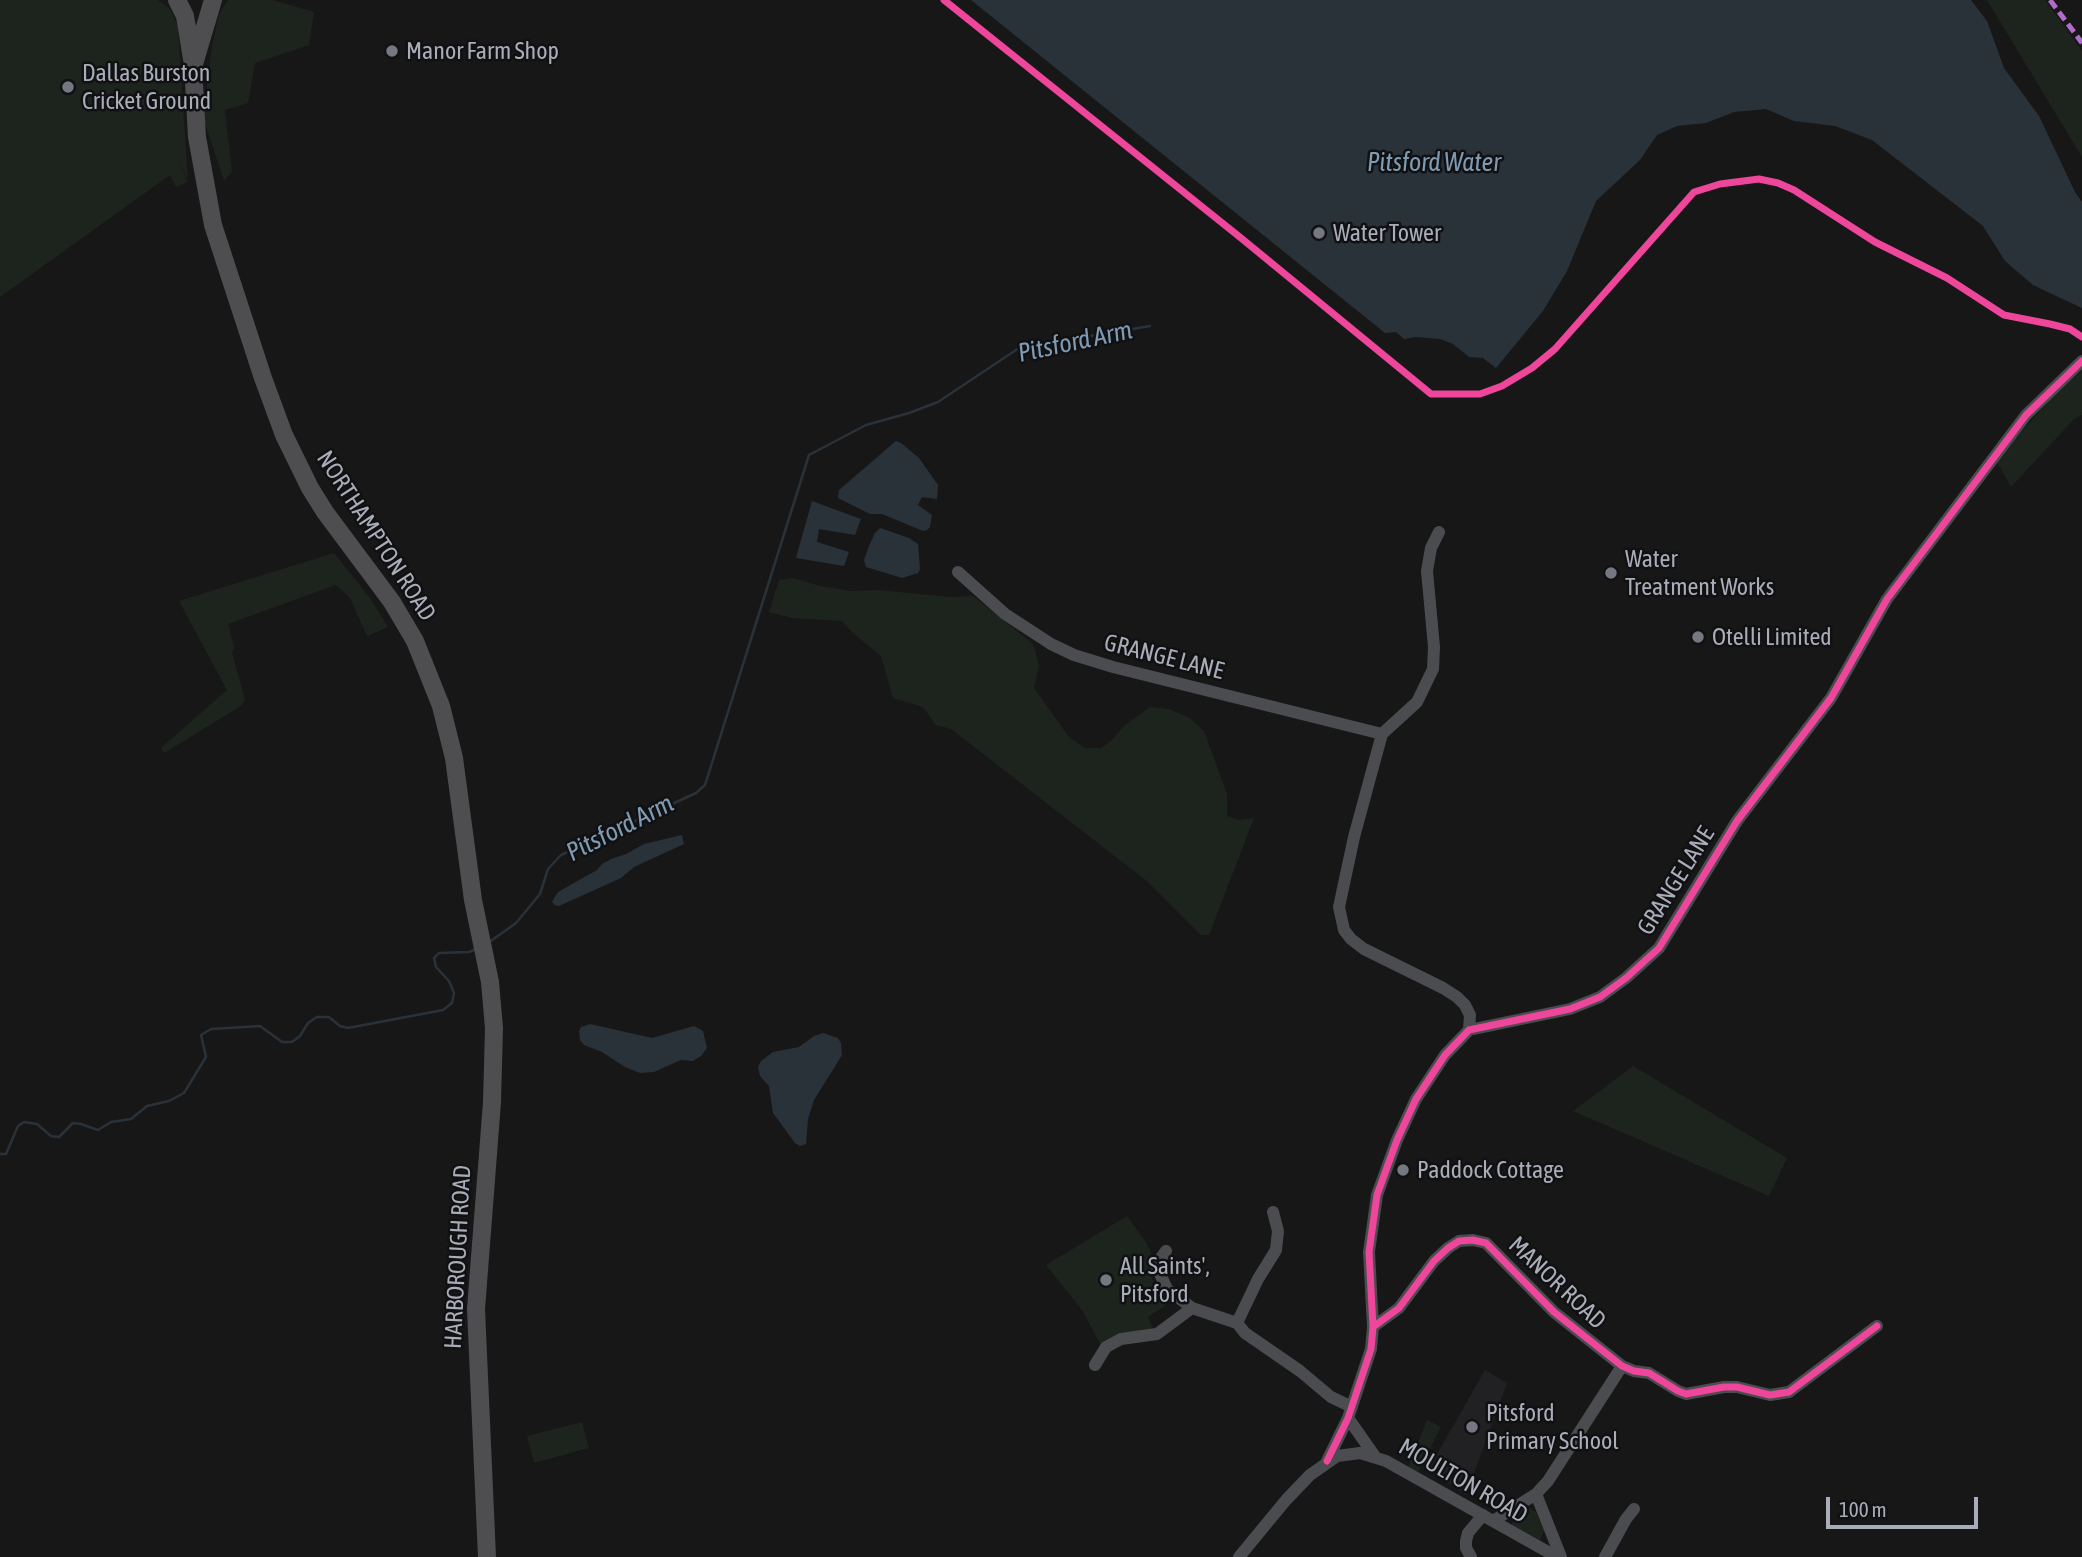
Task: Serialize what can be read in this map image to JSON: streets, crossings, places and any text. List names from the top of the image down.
{
  "streets": {
    "highway": ["NORTHAMPTON ROAD", "HARBOROUGH ROAD"],
    "street": ["GRANGE LANE", "MANOR ROAD", "MOULTON ROAD"]
  },
  "crossings": [
    ["NORTHAMPTON ROAD", "HARBOROUGH ROAD"]
  ],
  "water": ["Pitsford Water", "Pitsford Arm"],
  "places": [
    "Manor Farm Shop",
    "Dallas Burston Cricket Ground",
    "Water Tower",
    "Water Treatment Works",
    "Otelli Limited",
    "Paddock Cottage",
    "All Saints', Pitsford",
    "Pitsford Primary School"
  ],
  "scale_bar": "100 m"
}
